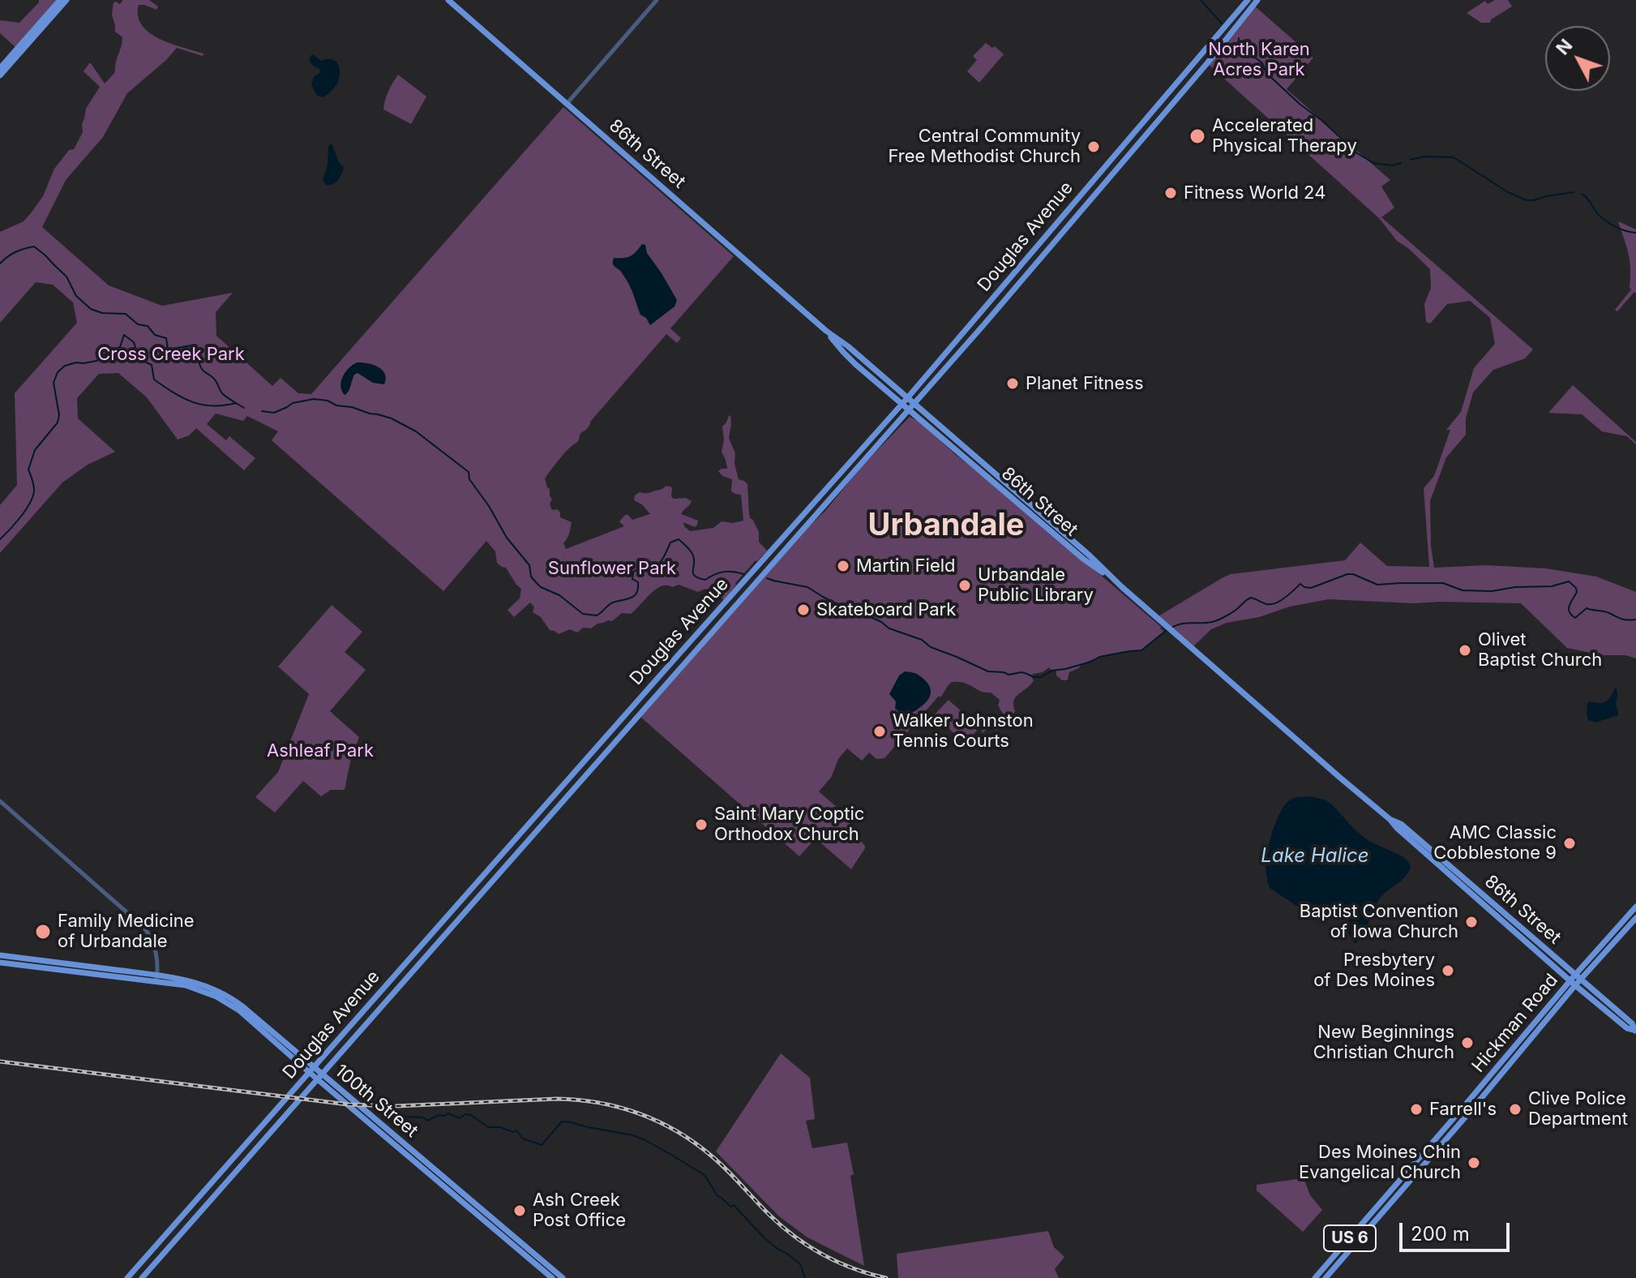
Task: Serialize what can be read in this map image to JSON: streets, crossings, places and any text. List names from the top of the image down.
{
  "streets": {
    "main road": [
      "86th Street",
      "Douglas Avenue",
      "Hickman Road",
      "100th Street",
      "US 6"
    ]
  },
  "crossings": [
    ["86th Street", "Douglas Avenue"],
    ["86th Street", "Hickman Road"],
    ["Douglas Avenue", "100th Street"]
  ],
  "districts": ["Urbandale"],
  "water": ["Lake Halice"],
  "parks": [
    "North Karen Acres Park",
    "Cross Creek Park",
    "Sunflower Park",
    "Ashleaf Park"
  ],
  "places": [
    "Accelerated Physical Therapy",
    "Central Community Free Methodist Church",
    "Fitness World 24",
    "Planet Fitness",
    "Martin Field",
    "Urbandale Public Library",
    "Skateboard Park",
    "Olivet Baptist Church",
    "Walker Johnston Tennis Courts",
    "Saint Mary Coptic Orthodox Church",
    "AMC Classic Cobblestone 9",
    "Baptist Convention of Iowa Church",
    "Family Medicine of Urbandale",
    "Presbytery of Des Moines",
    "New Beginnings Christian Church",
    "Farrell's",
    "Clive Police Department",
    "Des Moines Chin Evangelical Church",
    "Ash Creek Post Office"
  ],
  "scale_bar": "200 m",
  "north": "top left"
}
